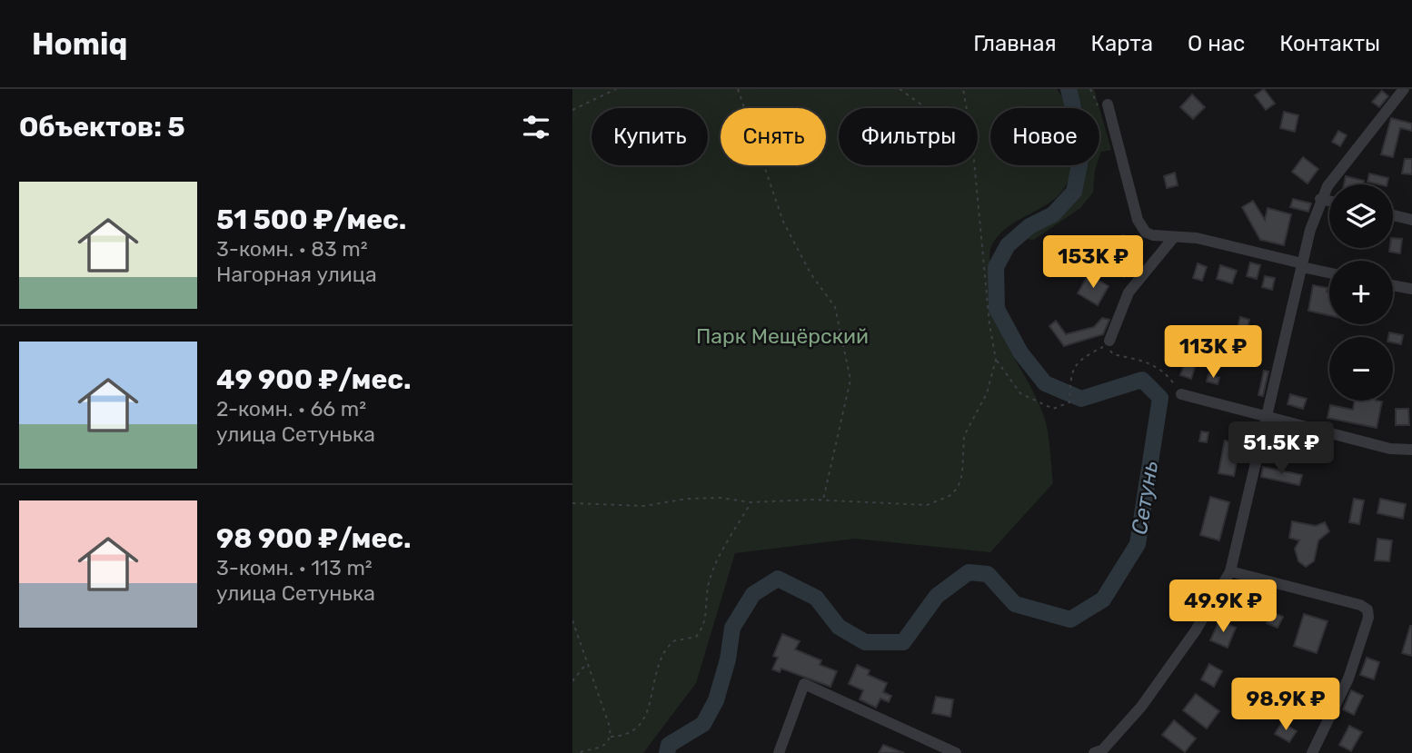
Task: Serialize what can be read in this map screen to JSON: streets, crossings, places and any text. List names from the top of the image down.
{
  "water": ["Сетунь"],
  "parks": ["Парк Мещёрский"],
  "page": {
    "header": "Homiq",
    "nav": [
      "Главная",
      "Карта",
      "О нас",
      "Контакты"
    ],
    "heading": "Объектов: 5",
    "chip": [
      "Купить",
      "Снять",
      "Фильтры",
      "Новое"
    ],
    "list": [
      {
        "name": "51 500 ₽/мес.",
        "note": "3-комн. · 83 m² · Нагорная улица"
      },
      {
        "name": "49 900 ₽/мес.",
        "note": "2-комн. · 66 m² · улица Сетунька"
      },
      {
        "name": "98 900 ₽/мес.",
        "note": "3-комн. · 113 m² · улица Сетунька"
      }
    ],
    "map_buttons": ["+", "−"],
    "price": [
      "153K ₽",
      "113K ₽",
      "51.5K ₽",
      "49.9K ₽",
      "98.9K ₽"
    ]
  }
}
